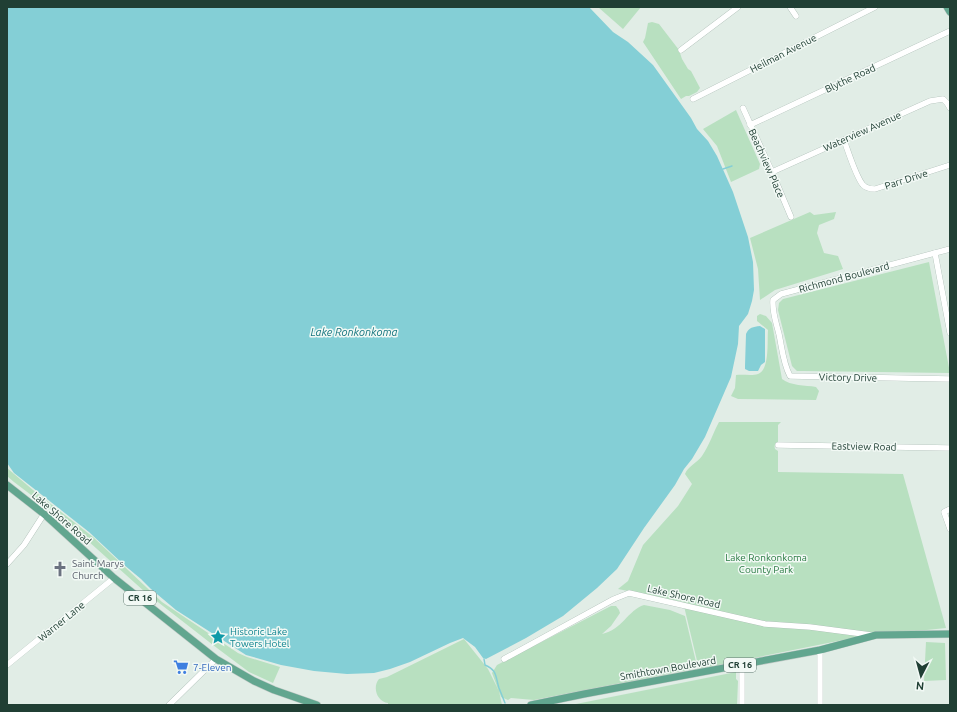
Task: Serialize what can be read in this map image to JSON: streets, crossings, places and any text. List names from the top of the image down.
{
  "streets": {
    "main road": ["Lake Shore Road", "CR 16", "Smithtown Boulevard"],
    "street": [
      "Heilman Avenue",
      "Blythe Road",
      "Waterview Avenue",
      "Beachview Place",
      "Parr Drive",
      "Richmond Boulevard",
      "Victory Drive",
      "Eastview Road",
      "Warner Lane"
    ]
  },
  "crossings": [
    ["Blythe Road", "Beachview Place"],
    ["Waterview Avenue", "Beachview Place"],
    ["Waterview Avenue", "Parr Drive"],
    ["Richmond Boulevard", "Victory Drive"],
    ["Lake Shore Road", "CR 16"],
    ["Lake Shore Road", "Warner Lane"],
    ["Lake Shore Road", "Smithtown Boulevard"]
  ],
  "water": ["Lake Ronkonkoma"],
  "parks": ["Lake Ronkonkoma County Park"],
  "places": {
    "church": ["Saint Marys Church"],
    "place": ["Historic Lake Towers Hotel"],
    "supermarket": ["7-Eleven"]
  },
  "north": "bottom"
}
